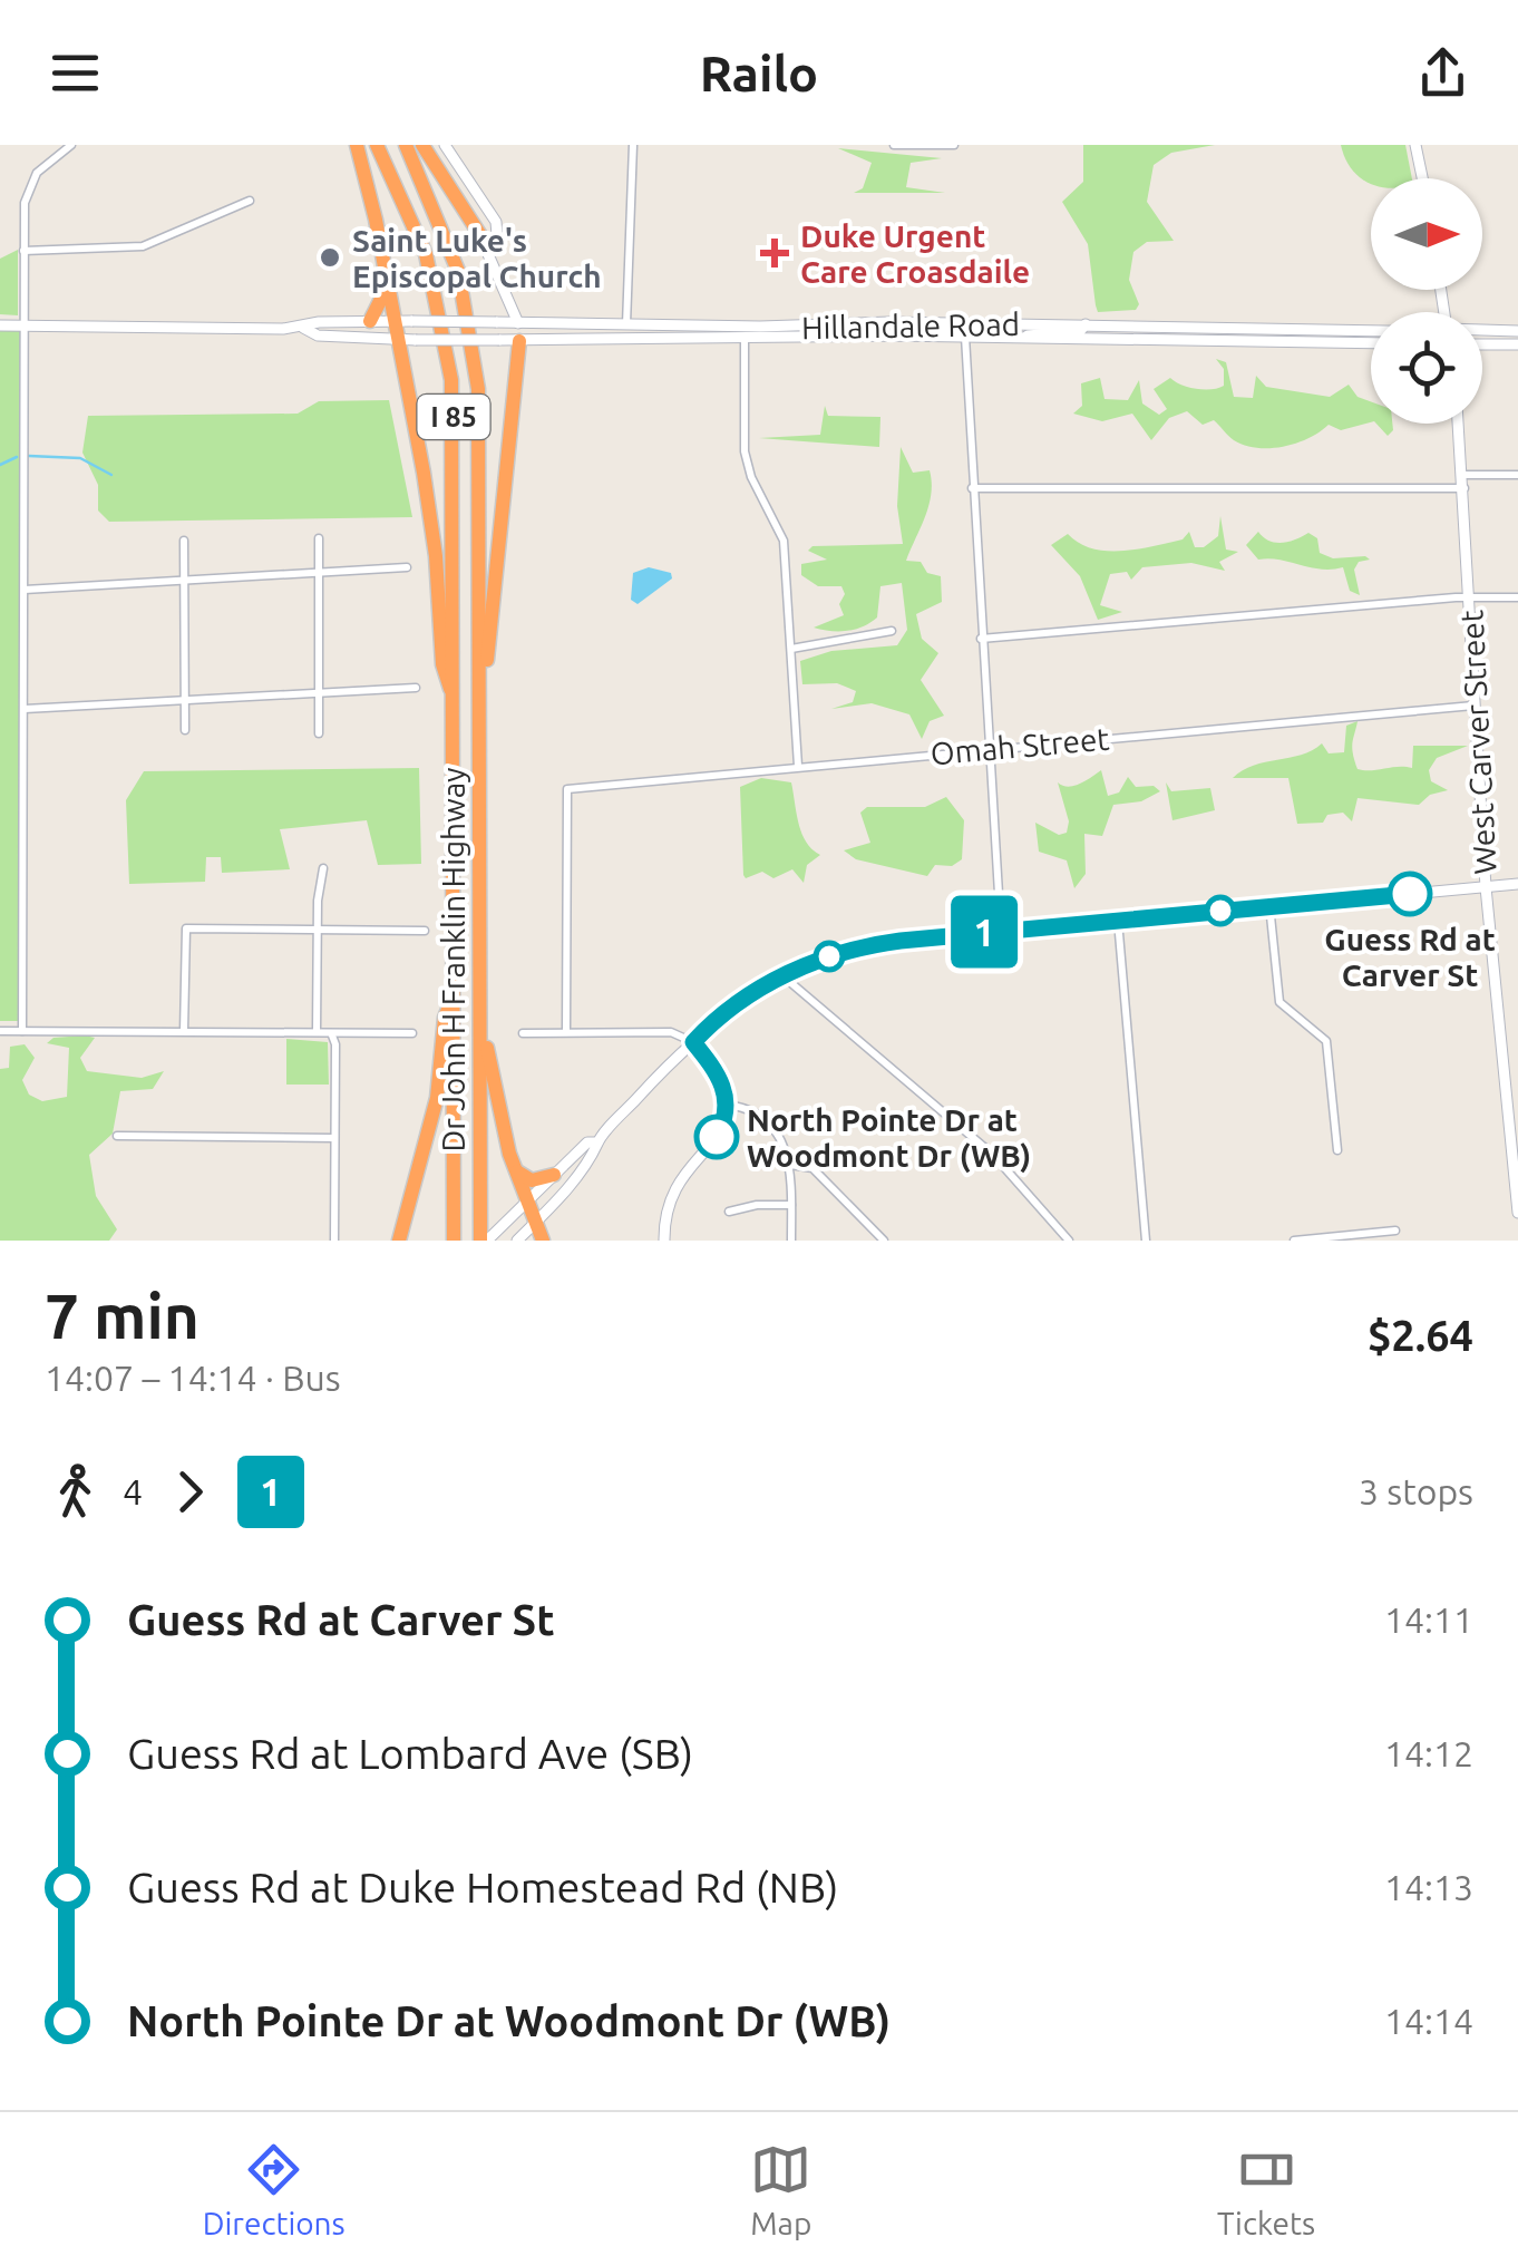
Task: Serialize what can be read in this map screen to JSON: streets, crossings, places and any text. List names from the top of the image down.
{
  "streets": {
    "highway": ["I 85", "Dr John H Franklin Highway"],
    "main road": ["Hillandale Road", "West Carver Street"],
    "street": ["Omah Street"]
  },
  "crossings": [
    ["I 85", "Dr John H Franklin Highway"],
    ["West Carver Street", "Omah Street"]
  ],
  "places": {
    "health": ["Duke Urgent Care Croasdaile"],
    "other": ["Saint Luke's Episcopal Church", "Guess Rd at Carver St", "North Pointe Dr at Woodmont Dr (WB)"]
  },
  "lines": ["bus line 1"],
  "north": "right",
  "page": {
    "header": "Railo",
    "on_map": "1",
    "heading": ["7 min", "14:07 – 14:14 · Bus", "$2.64"],
    "legs": ["4", "1", "3 stops"],
    "list": [
      {
        "name": "Guess Rd at Carver St",
        "value": "14:11"
      },
      {
        "name": "Guess Rd at Lombard Ave (SB)",
        "value": "14:12"
      },
      {
        "name": "Guess Rd at Duke Homestead Rd (NB)",
        "value": "14:13"
      },
      {
        "name": "North Pointe Dr at Woodmont Dr (WB)",
        "value": "14:14"
      }
    ],
    "tabs": ["Directions", "Map", "Tickets"]
  }
}
